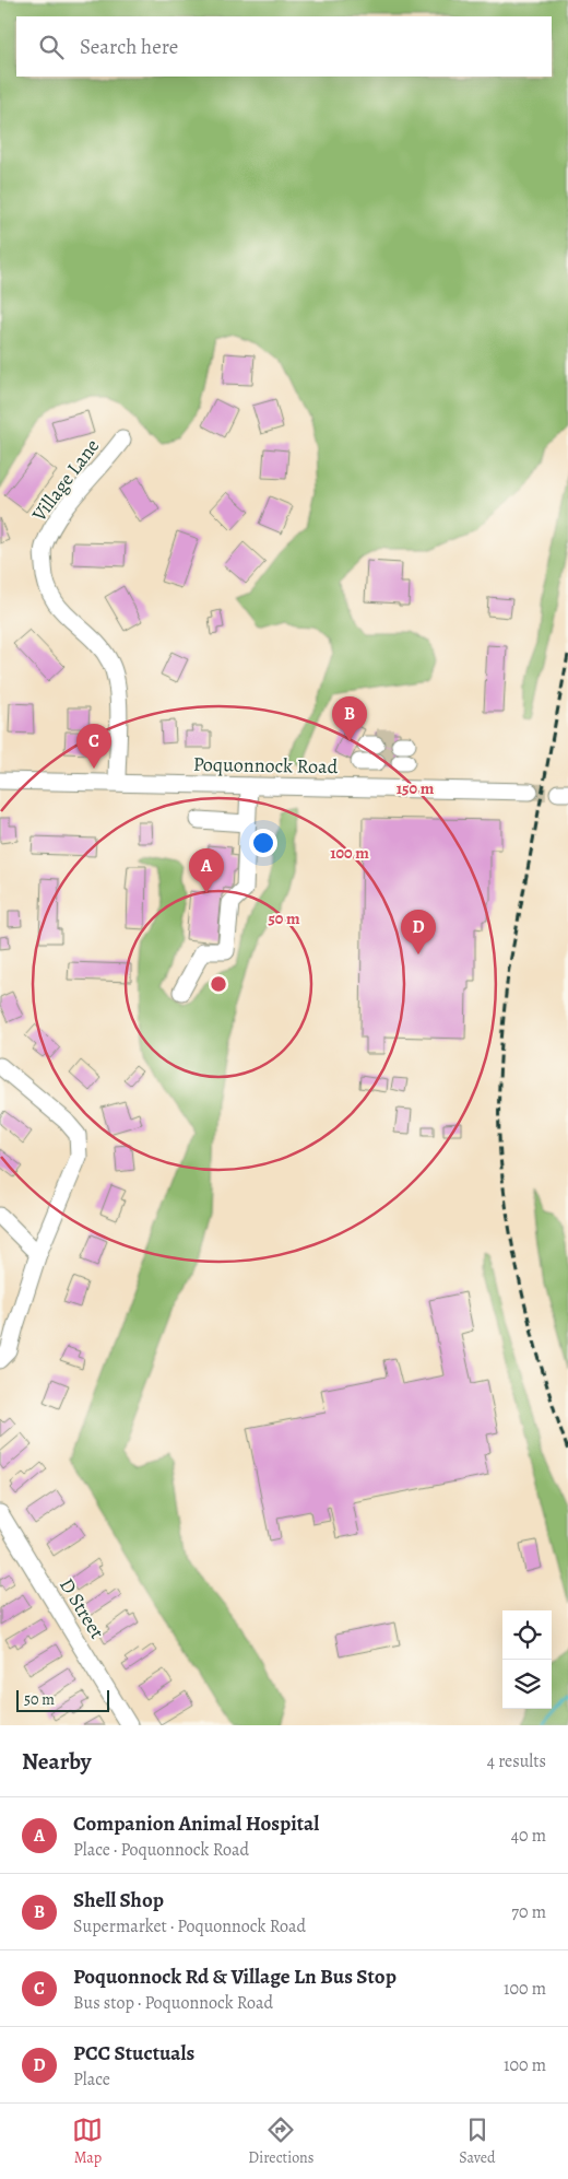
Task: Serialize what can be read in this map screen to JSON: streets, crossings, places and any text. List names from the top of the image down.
{
  "streets": {
    "street": ["Village Lane", "Poquonnock Road", "D Street"]
  },
  "crossings": [
    ["Village Lane", "Poquonnock Road"]
  ],
  "scale_bar": "50 m",
  "page": {
    "search": "Search here",
    "pins": [
      "B",
      "C",
      "A",
      "D"
    ],
    "scale": "50 m",
    "heading": ["Nearby", "4 results"],
    "list": [
      {
        "mark": "A",
        "name": "Companion Animal Hospital",
        "note": "Place · Poquonnock Road",
        "value": "40 m"
      },
      {
        "mark": "B",
        "name": "Shell Shop",
        "note": "Supermarket · Poquonnock Road",
        "value": "70 m"
      },
      {
        "mark": "C",
        "name": "Poquonnock Rd & Village Ln Bus Stop",
        "note": "Bus stop · Poquonnock Road",
        "value": "100 m"
      },
      {
        "mark": "D",
        "name": "PCC Stuctuals",
        "note": "Place",
        "value": "100 m"
      }
    ],
    "nav": ["Map", "Directions", "Saved"]
  },
  "rings": ["150 m", "100 m", "50 m"]
}
